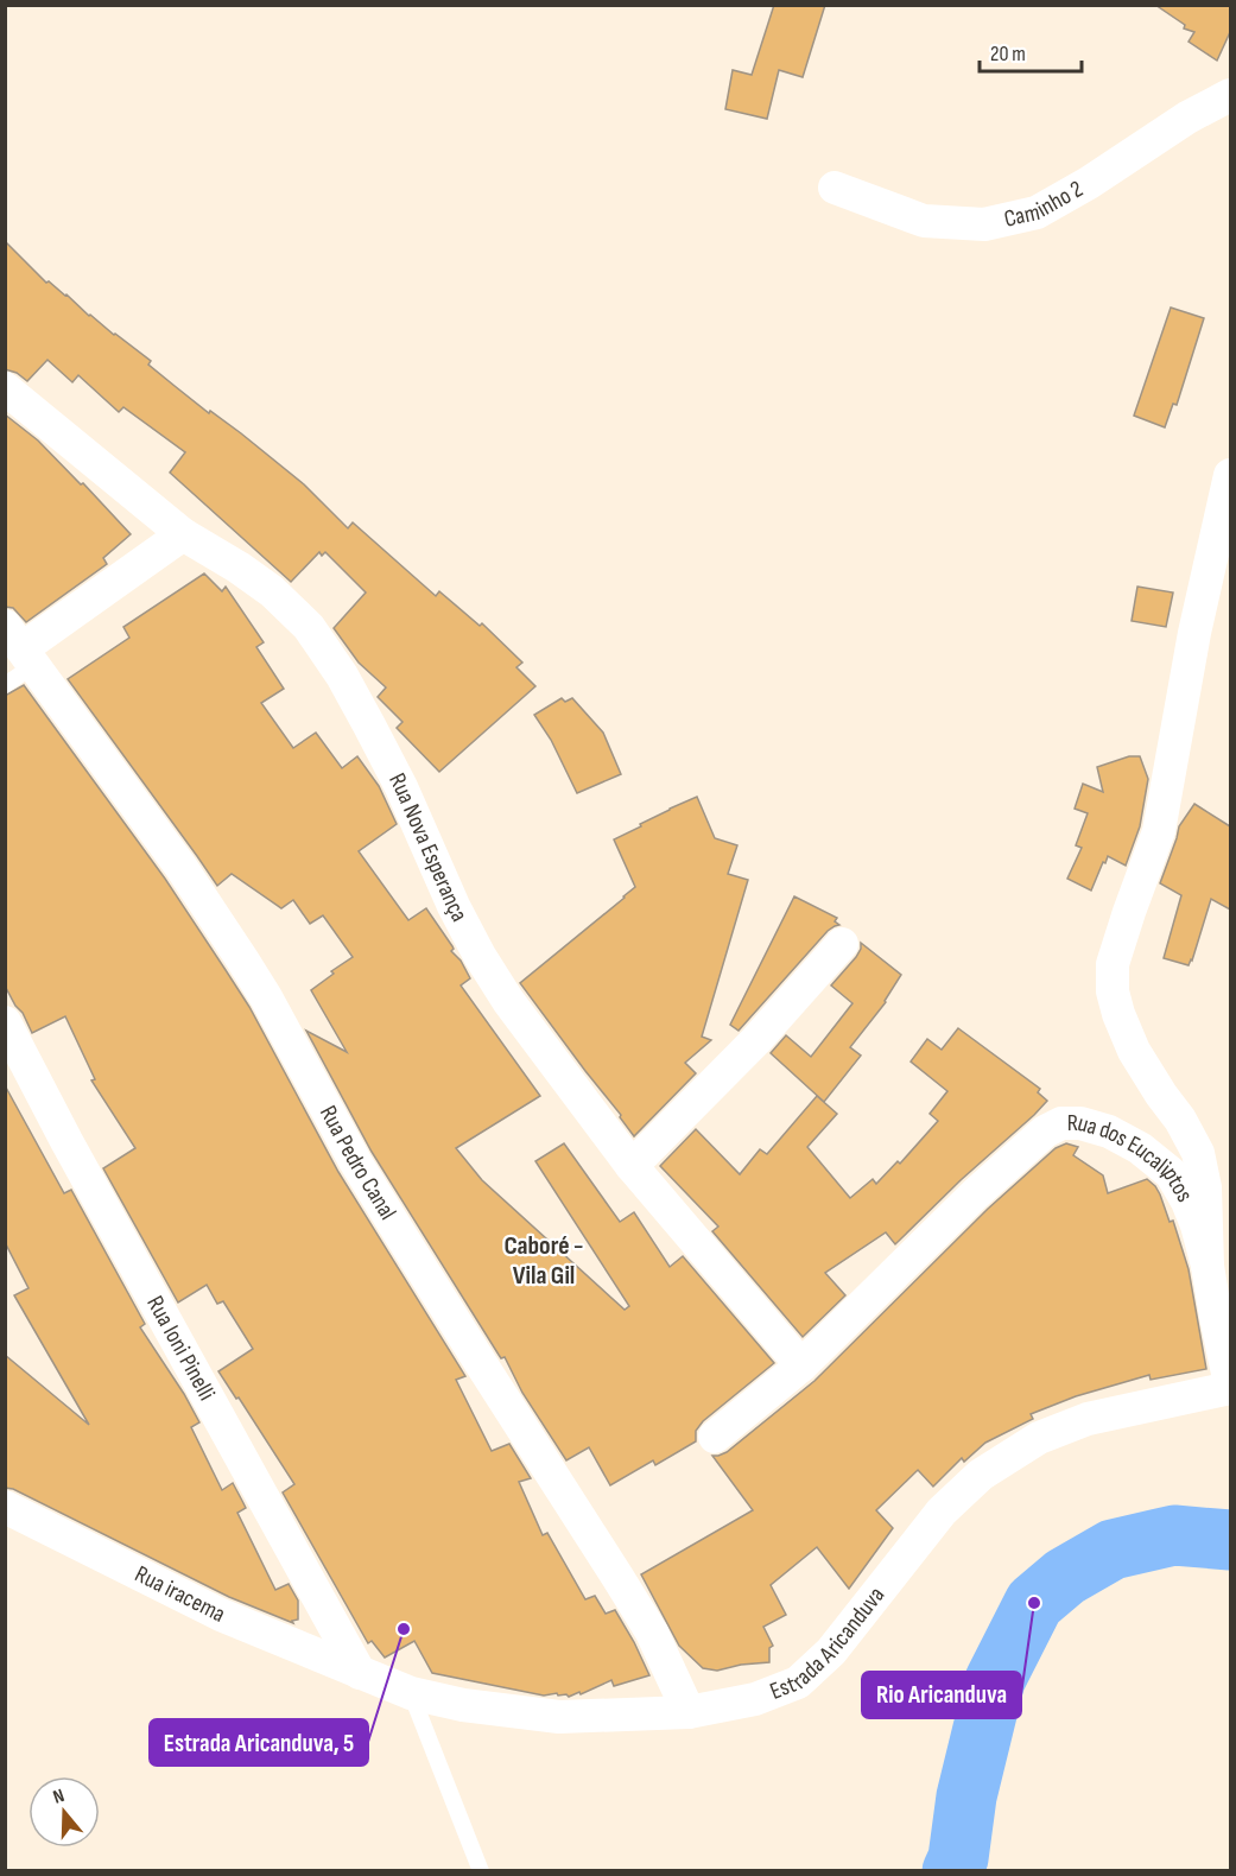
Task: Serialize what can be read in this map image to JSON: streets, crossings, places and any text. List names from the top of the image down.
{
  "streets": {
    "street": [
      "Caminho 2",
      "Rua Nova Esperança",
      "Rua Pedro Canal",
      "Rua dos Eucaliptos",
      "Rua Ioni Pinelli",
      "Rua iracema",
      "Estrada Aricanduva"
    ]
  },
  "crossings": [
    ["Rua Nova Esperança", "Rua dos Eucaliptos"],
    ["Rua Pedro Canal", "Estrada Aricanduva"],
    ["Rua dos Eucaliptos", "Estrada Aricanduva"],
    ["Rua Ioni Pinelli", "Rua iracema"],
    ["Rua Ioni Pinelli", "Estrada Aricanduva"],
    ["Rua iracema", "Estrada Aricanduva"]
  ],
  "districts": ["Caboré - Vila Gil"],
  "places": ["Rio Aricanduva", "Estrada Aricanduva, 5"],
  "scale_bar": "20 m",
  "north": "top"
}
